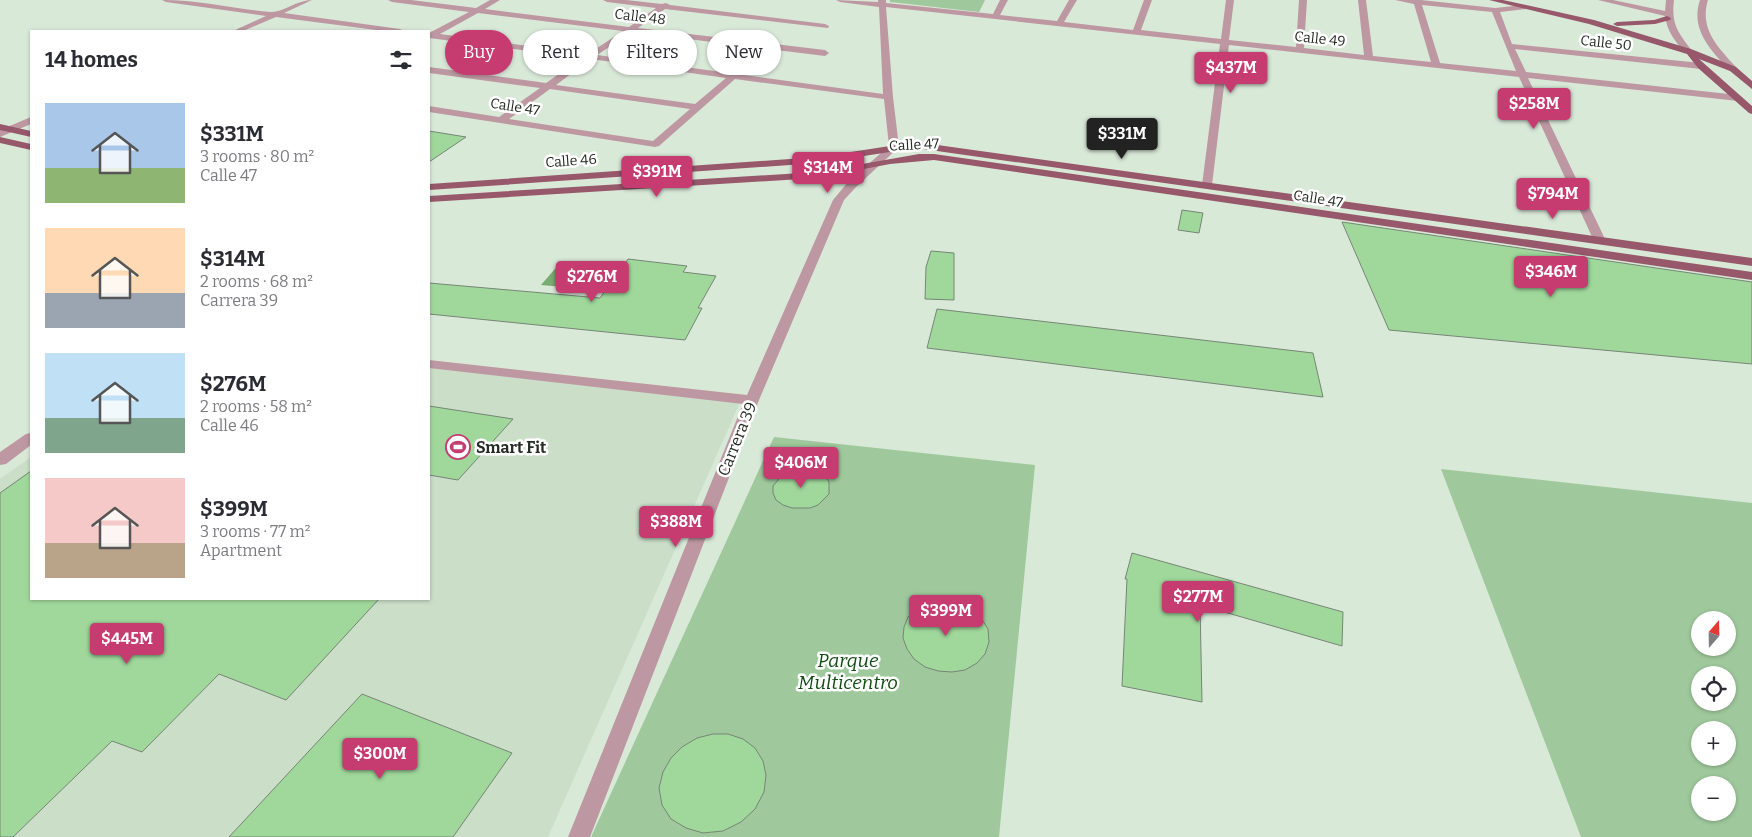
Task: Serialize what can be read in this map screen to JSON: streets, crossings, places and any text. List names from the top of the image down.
{
  "streets": {
    "main road": ["Calle 47", "Calle 46"],
    "street": [
      "Calle 48",
      "Calle 49",
      "Calle 50",
      "Carrera 39"
    ]
  },
  "crossings": [
    ["Calle 47", "Calle 46"],
    ["Calle 47", "Carrera 39"],
    ["Calle 46", "Carrera 39"]
  ],
  "parks": ["Parque Multicentro"],
  "places": {
    "sports": ["Smart Fit"]
  },
  "north": "top",
  "page": {
    "chip": [
      "Buy",
      "Rent",
      "Filters",
      "New"
    ],
    "heading": "14 homes",
    "price": [
      "$437M",
      "$258M",
      "$331M",
      "$314M",
      "$391M",
      "$794M",
      "$346M",
      "$276M",
      "$406M",
      "$388M",
      "$277M",
      "$399M",
      "$445M",
      "$300M"
    ],
    "list": [
      {
        "name": "$331M",
        "note": "3 rooms · 80 m² · Calle 47"
      },
      {
        "name": "$314M",
        "note": "2 rooms · 68 m² · Carrera 39"
      },
      {
        "name": "$276M",
        "note": "2 rooms · 58 m² · Calle 46"
      },
      {
        "name": "$399M",
        "note": "3 rooms · 77 m² · Apartment"
      }
    ],
    "map_buttons": ["+", "−"]
  }
}
